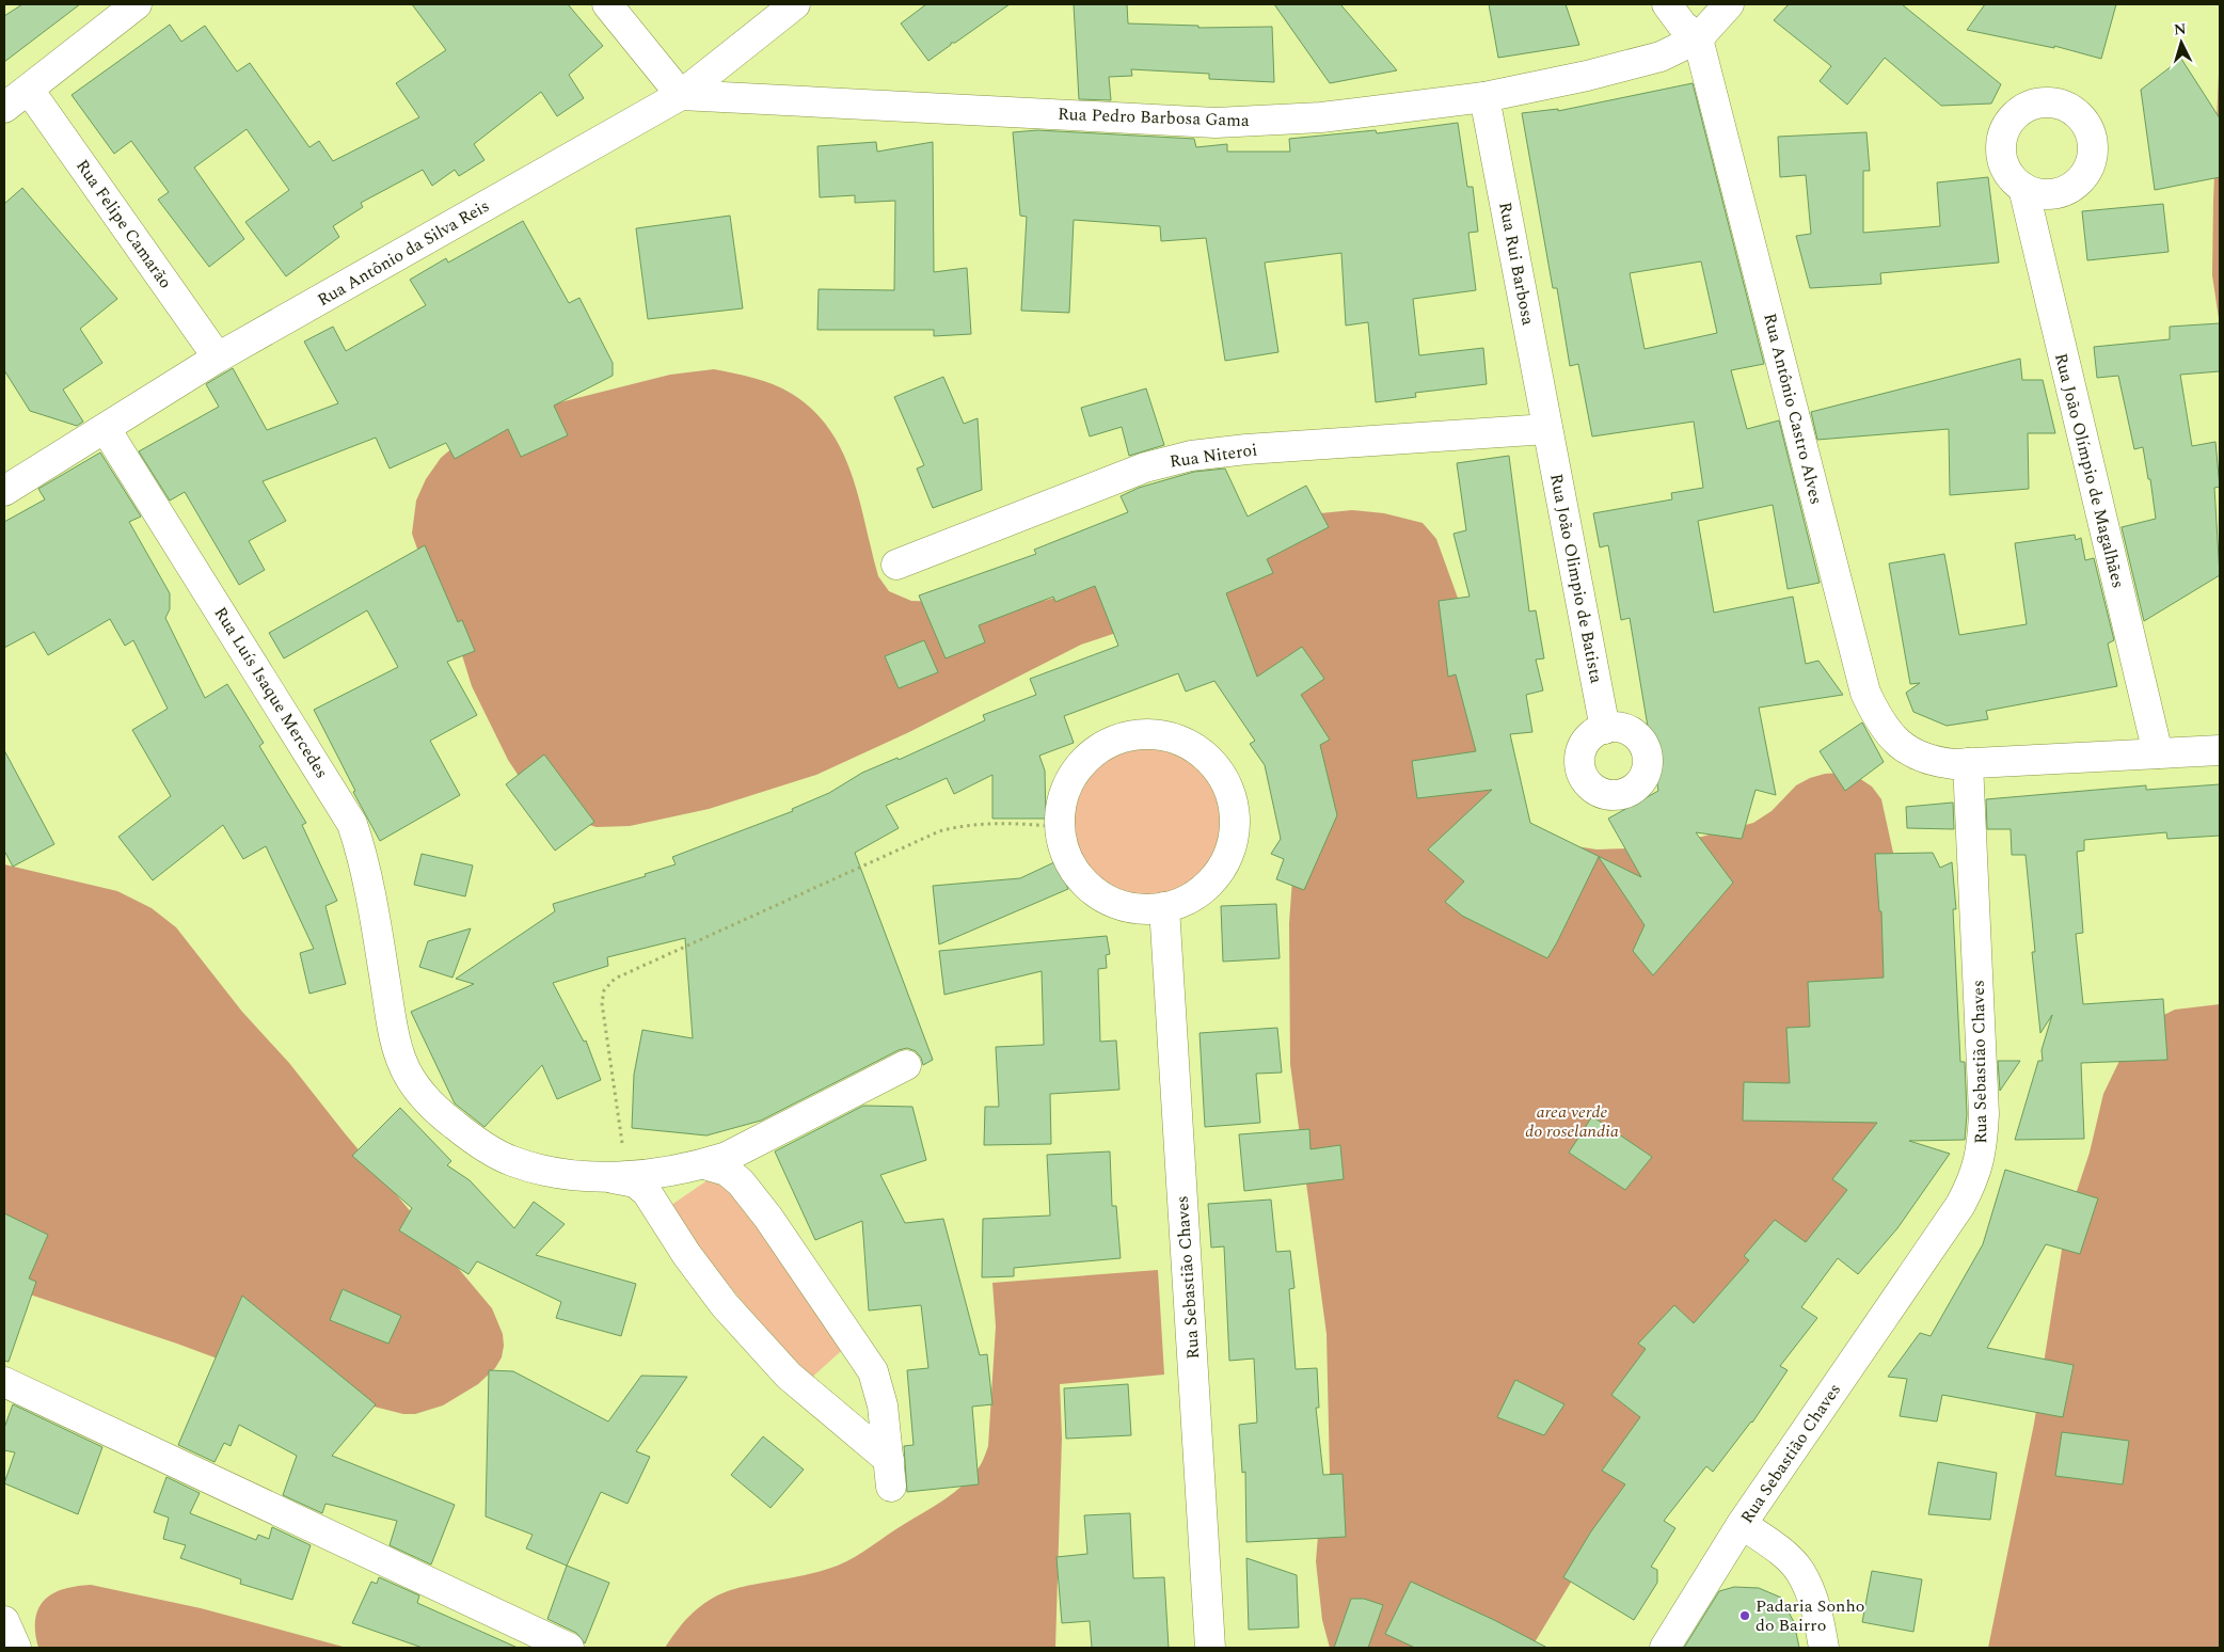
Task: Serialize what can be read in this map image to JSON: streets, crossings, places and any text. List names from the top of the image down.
{
  "streets": {
    "street": [
      "Rua Pedro Barbosa Gama",
      "Rua Felipe Camarão",
      "Rua Antônio da Silva Reis",
      "Rua Rui Barbosa",
      "Rua Antônio Castro Alves",
      "Rua Niteroi",
      "Rua João Olímpio de Magalhães",
      "Rua João Olimpio de Batista",
      "Rua Luís Isaque Mercedes",
      "Rua Sebastião Chaves"
    ]
  },
  "crossings": [
    ["Rua Pedro Barbosa Gama", "Rua Antônio da Silva Reis"],
    ["Rua Pedro Barbosa Gama", "Rua Rui Barbosa"],
    ["Rua Pedro Barbosa Gama", "Rua Antônio Castro Alves"],
    ["Rua Felipe Camarão", "Rua Antônio da Silva Reis"],
    ["Rua Antônio da Silva Reis", "Rua Luís Isaque Mercedes"],
    ["Rua Rui Barbosa", "Rua Niteroi"],
    ["Rua Rui Barbosa", "Rua João Olimpio de Batista"],
    ["Rua Antônio Castro Alves", "Rua Sebastião Chaves"],
    ["Rua Niteroi", "Rua João Olimpio de Batista"]
  ],
  "parks": ["area verde do roselandia"],
  "places": ["Padaria Sonho do Bairro"],
  "north": "top"
}
